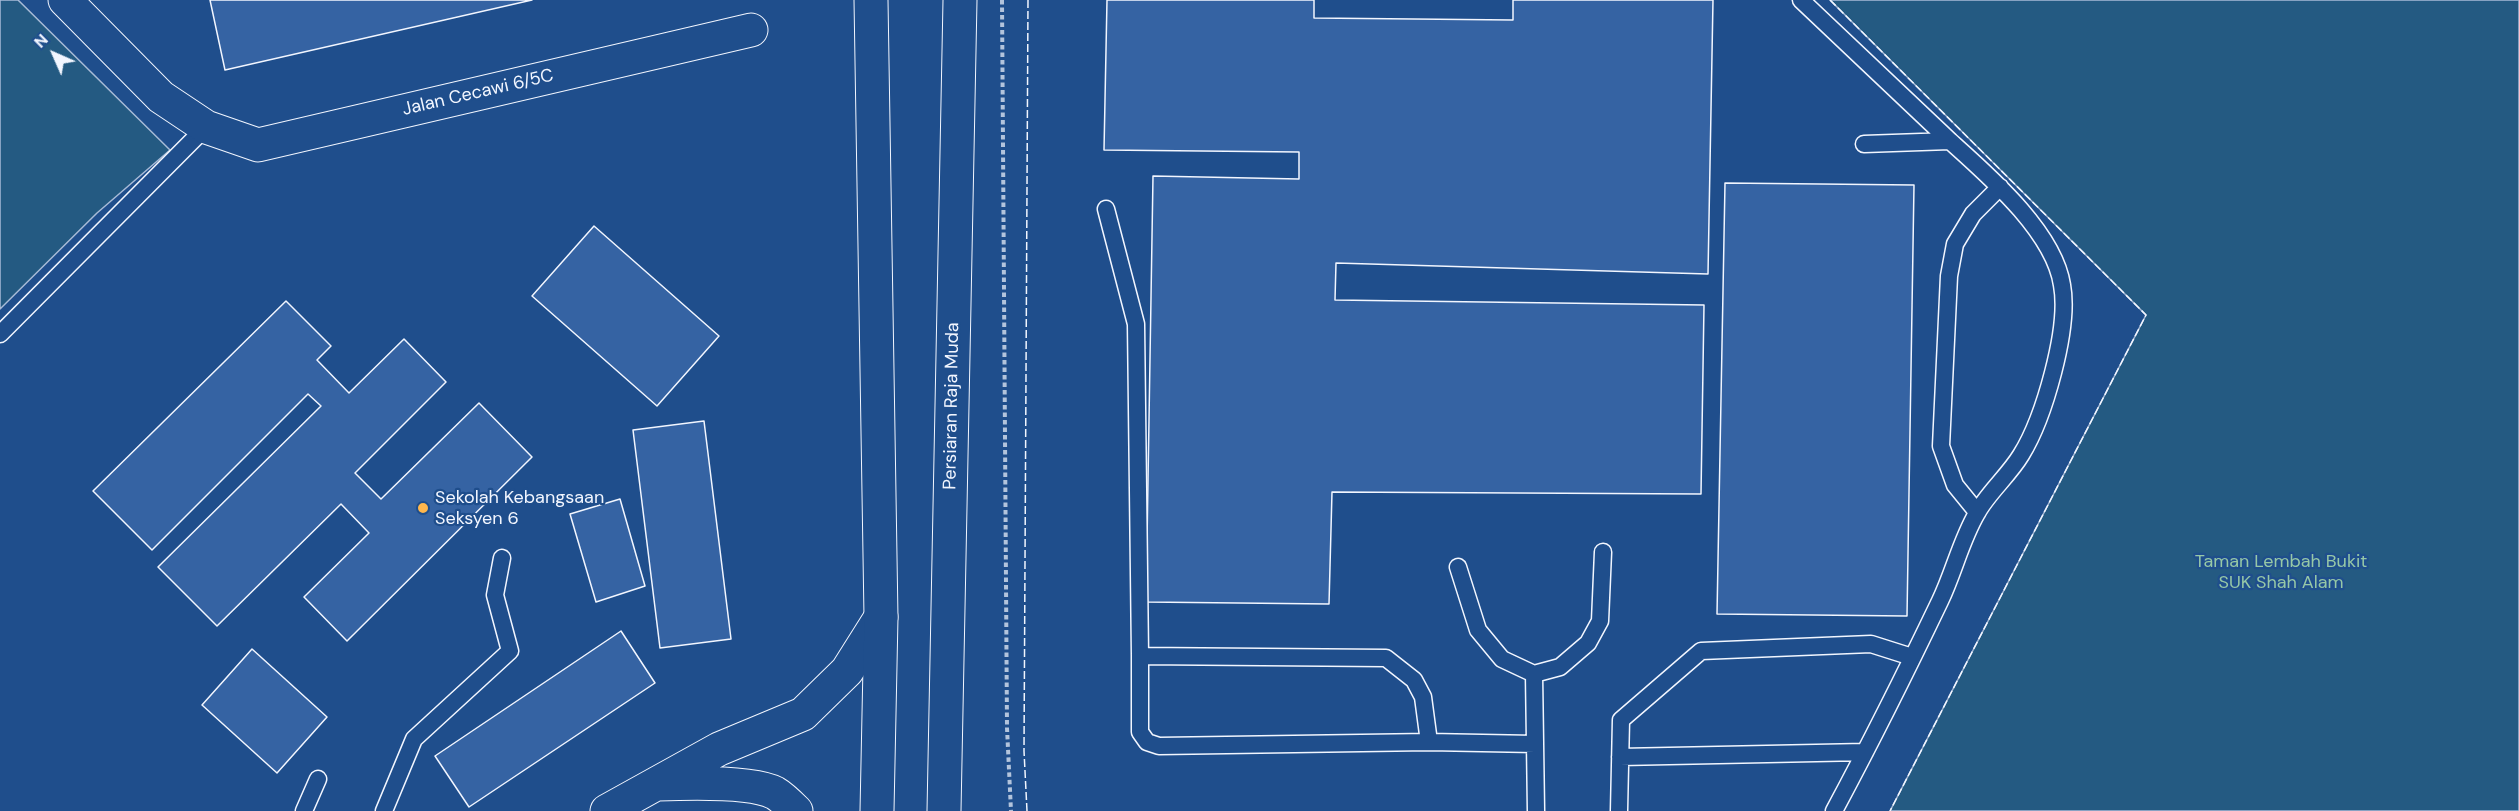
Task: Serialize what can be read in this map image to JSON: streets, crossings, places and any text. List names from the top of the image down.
{
  "streets": {
    "main road": ["Jalan Cecawi 6/5C", "Persiaran Raja Muda"]
  },
  "parks": ["Taman Lembah Bukit SUK Shah Alam"],
  "places": ["Sekolah Kebangsaan Seksyen 6"],
  "north": "top left"
}
